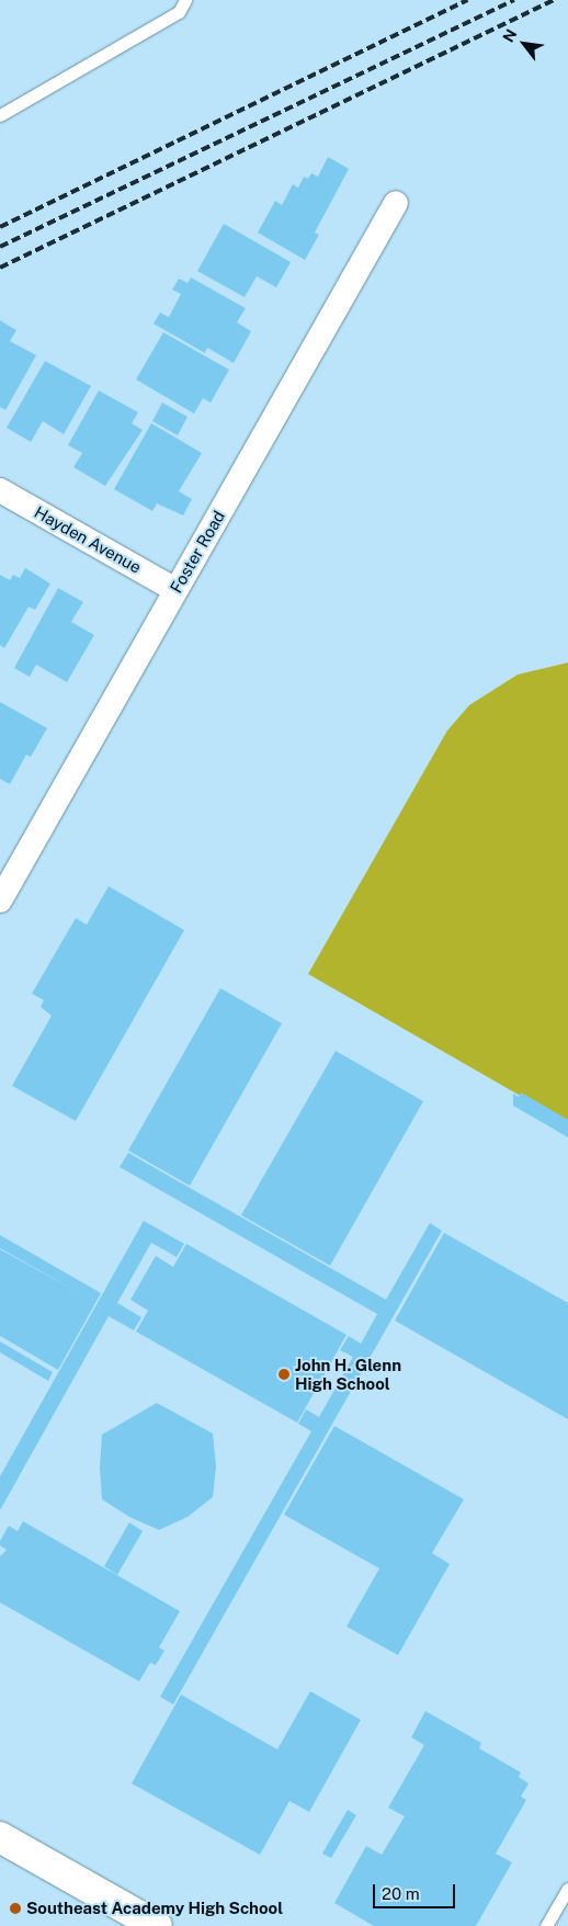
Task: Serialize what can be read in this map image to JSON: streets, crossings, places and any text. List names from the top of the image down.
{
  "streets": {
    "street": ["Hayden Avenue", "Foster Road"]
  },
  "crossings": [
    ["Hayden Avenue", "Foster Road"]
  ],
  "places": ["John H. Glenn High School", "Southeast Academy High School"],
  "scale_bar": "20 m",
  "north": "top left"
}
